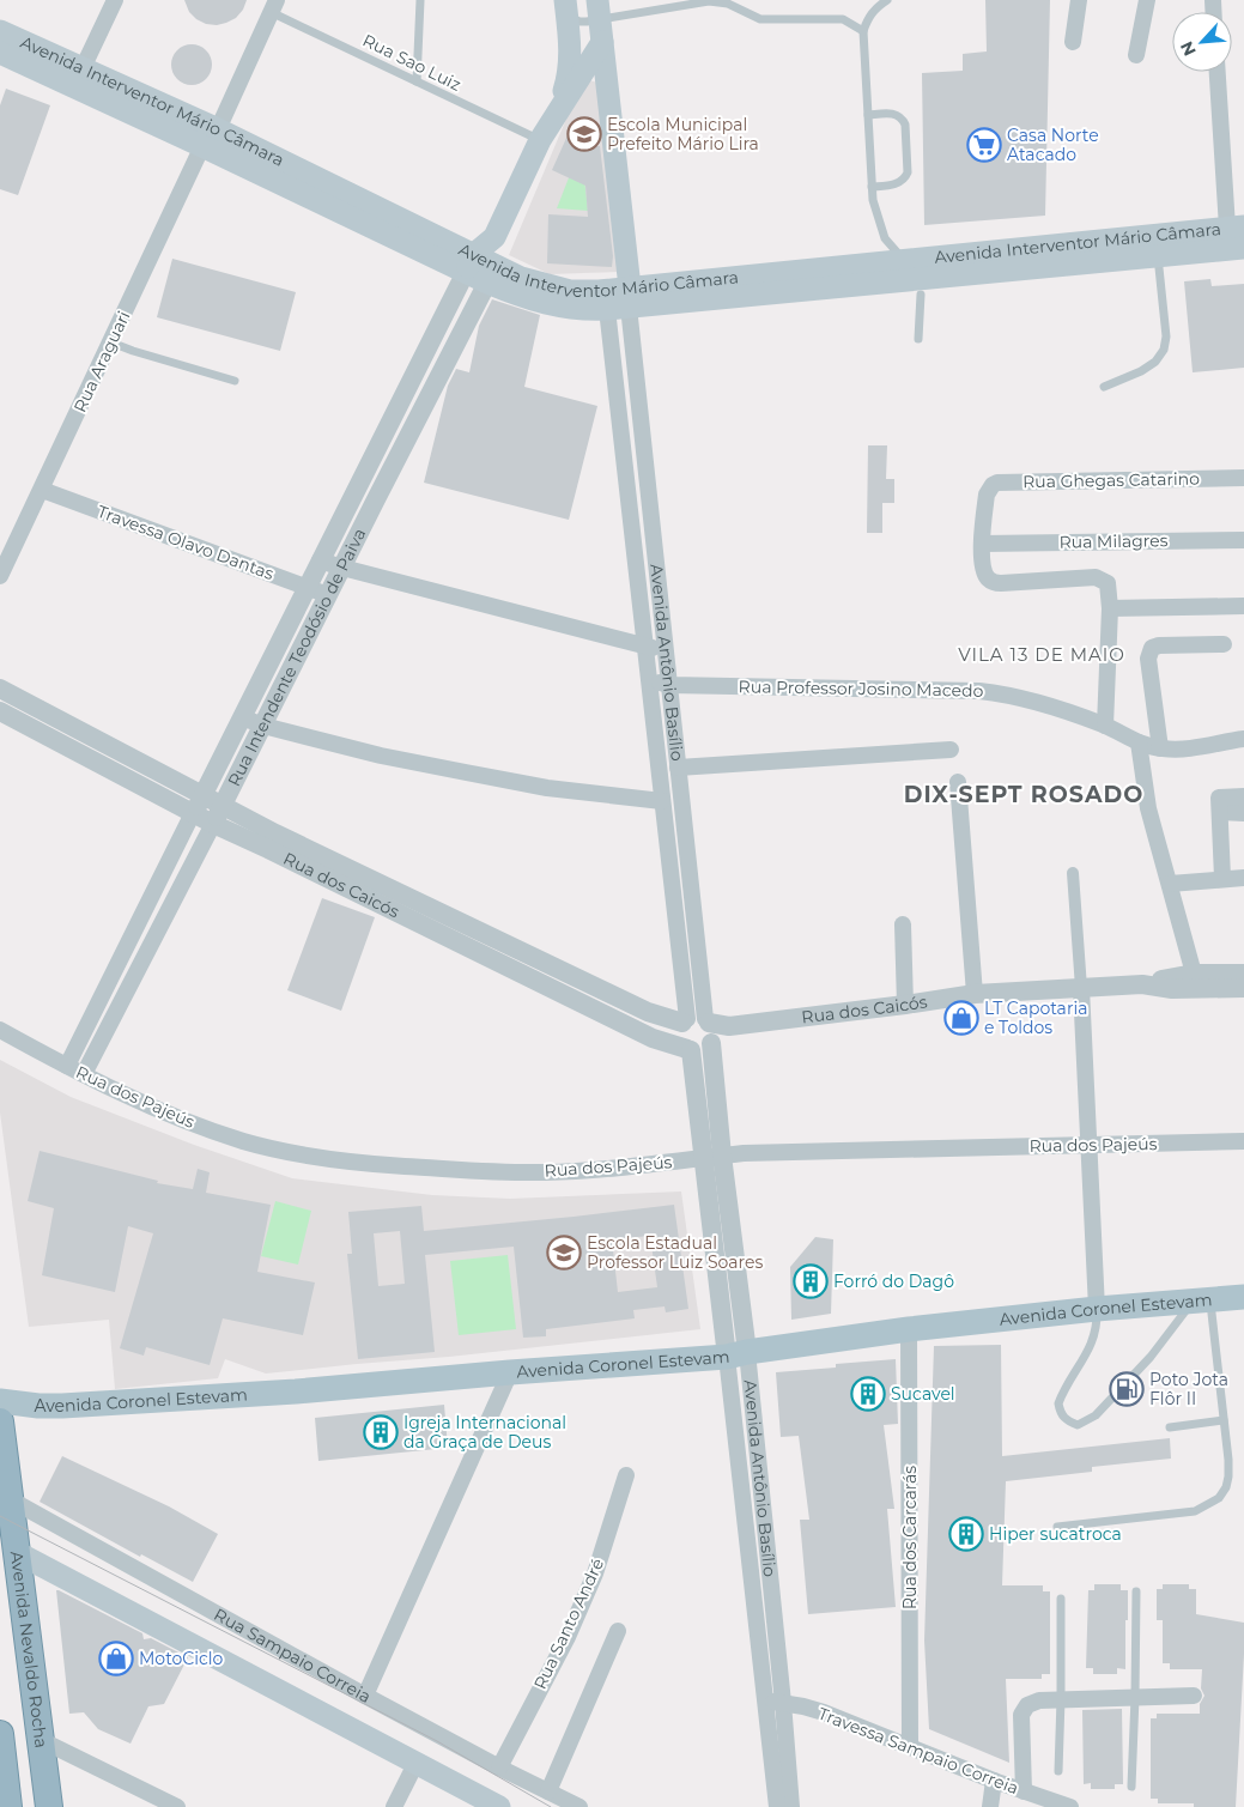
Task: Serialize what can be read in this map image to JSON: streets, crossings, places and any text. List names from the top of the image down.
{
  "streets": {
    "highway": ["Avenida Nevaldo Rocha"],
    "main road": [
      "Avenida Interventor Mário Câmara",
      "Rua Intendente Teodósio de Paiva",
      "Avenida Antônio Basílio",
      "Avenida Coronel Estevam"
    ],
    "street": [
      "Rua Araguari",
      "Rua Ghegas Catarino",
      "Rua Milagres",
      "Travessa Olavo Dantas",
      "Rua Professor Josino Macedo",
      "Rua dos Caicós",
      "Rua dos Pajeús",
      "Rua dos Carcarás",
      "Rua Santo André",
      "Rua Sampaio Correia",
      "Travessa Sampaio Correia"
    ],
    "lane": ["Rua Sao Luiz"]
  },
  "crossings": [
    ["Rua Sao Luiz", "Rua Intendente Teodósio de Paiva"],
    ["Avenida Interventor Mário Câmara", "Rua Araguari"],
    ["Avenida Interventor Mário Câmara", "Rua Intendente Teodósio de Paiva"],
    ["Avenida Interventor Mário Câmara", "Avenida Antônio Basílio"],
    ["Rua Araguari", "Travessa Olavo Dantas"],
    ["Rua Ghegas Catarino", "Rua Milagres"],
    ["Travessa Olavo Dantas", "Rua Intendente Teodósio de Paiva"],
    ["Rua Intendente Teodósio de Paiva", "Avenida Antônio Basílio"],
    ["Rua Intendente Teodósio de Paiva", "Rua dos Caicós"],
    ["Rua Intendente Teodósio de Paiva", "Rua dos Pajeús"],
    ["Avenida Antônio Basílio", "Rua Professor Josino Macedo"],
    ["Avenida Antônio Basílio", "Rua dos Caicós"],
    ["Avenida Antônio Basílio", "Rua dos Pajeús"],
    ["Avenida Antônio Basílio", "Avenida Coronel Estevam"],
    ["Avenida Antônio Basílio", "Travessa Sampaio Correia"],
    ["Avenida Coronel Estevam", "Rua dos Carcarás"],
    ["Rua dos Carcarás", "Travessa Sampaio Correia"],
    ["Rua Santo André", "Rua Sampaio Correia"],
    ["Avenida Nevaldo Rocha", "Rua Sampaio Correia"]
  ],
  "districts": ["VILA 13 DE MAIO", "DIX-SEPT ROSADO"],
  "places": {
    "school or university": ["Escola Municipal Prefeito Mário Lira", "Escola Estadual Professor Luiz Soares"],
    "supermarket": ["Casa Norte Atacado"],
    "shop": ["LT Capotaria e Toldos", "MotoCiclo"],
    "building": [
      "Forró do Dagô",
      "Sucavel",
      "Igreja Internacional da Graça de Deus",
      "Hiper sucatroca"
    ],
    "fuel station": ["Poto Jota Flôr II"]
  },
  "north": "bottom left"
}
